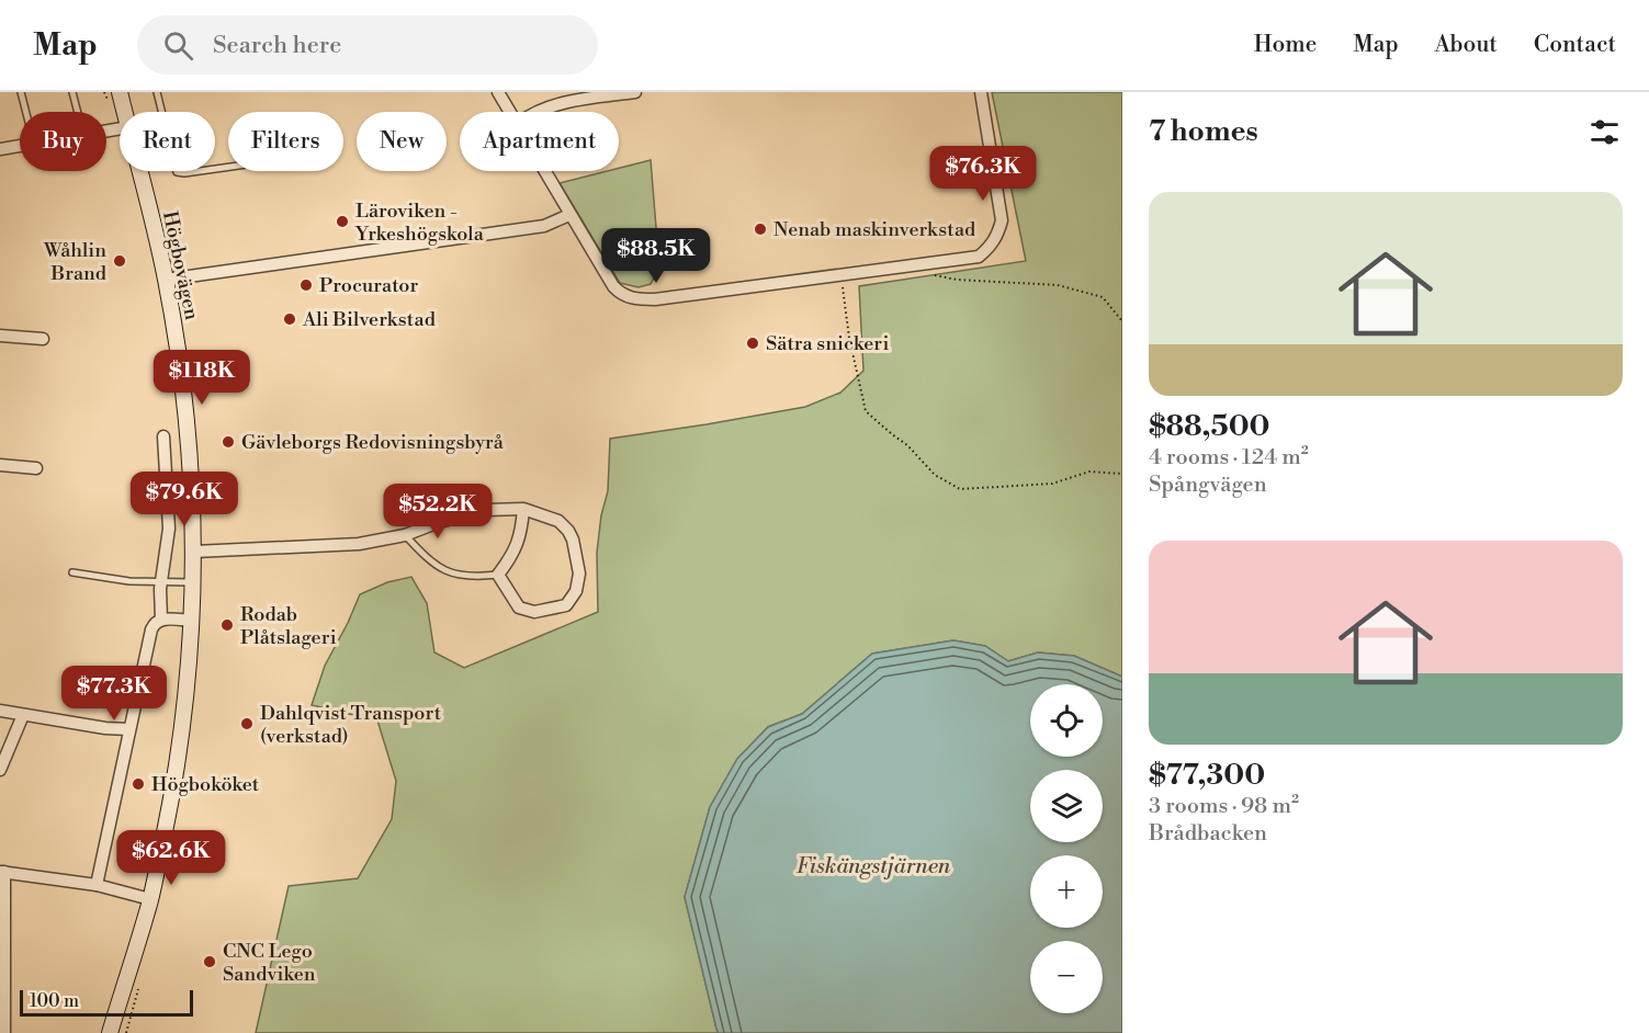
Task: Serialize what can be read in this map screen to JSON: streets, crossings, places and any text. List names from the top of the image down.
{
  "streets": {
    "main road": ["Högbovägen"]
  },
  "water": ["Fiskängstjärnen"],
  "places": [
    "Läroviken - Yrkeshögskola",
    "Nenab maskinverkstad",
    "Wåhlin Brand",
    "Procurator",
    "Ali Bilverkstad",
    "Sätra snickeri",
    "Gävleborgs Redovisningsbyrå",
    "Rodab Plåtslageri",
    "Dahlqvist Transport (verkstad)",
    "Högboköket",
    "CNC Lego Sandviken"
  ],
  "scale_bar": "100 m",
  "page": {
    "header": "Map",
    "search": "Search here",
    "nav": [
      "Home",
      "Map",
      "About",
      "Contact"
    ],
    "heading": "7 homes",
    "chip": [
      "Buy",
      "Rent",
      "Filters",
      "New",
      "Apartment"
    ],
    "price": [
      "$76.3K",
      "$88.5K",
      "$118K",
      "$79.6K",
      "$52.2K",
      "$77.3K",
      "$62.6K"
    ],
    "list": [
      {
        "name": "$88,500",
        "note": "4 rooms · 124 m² · Spångvägen"
      },
      {
        "name": "$77,300",
        "note": "3 rooms · 98 m² · Brådbacken"
      }
    ],
    "map_buttons": ["+", "−"],
    "scale": "100 m"
  }
}
